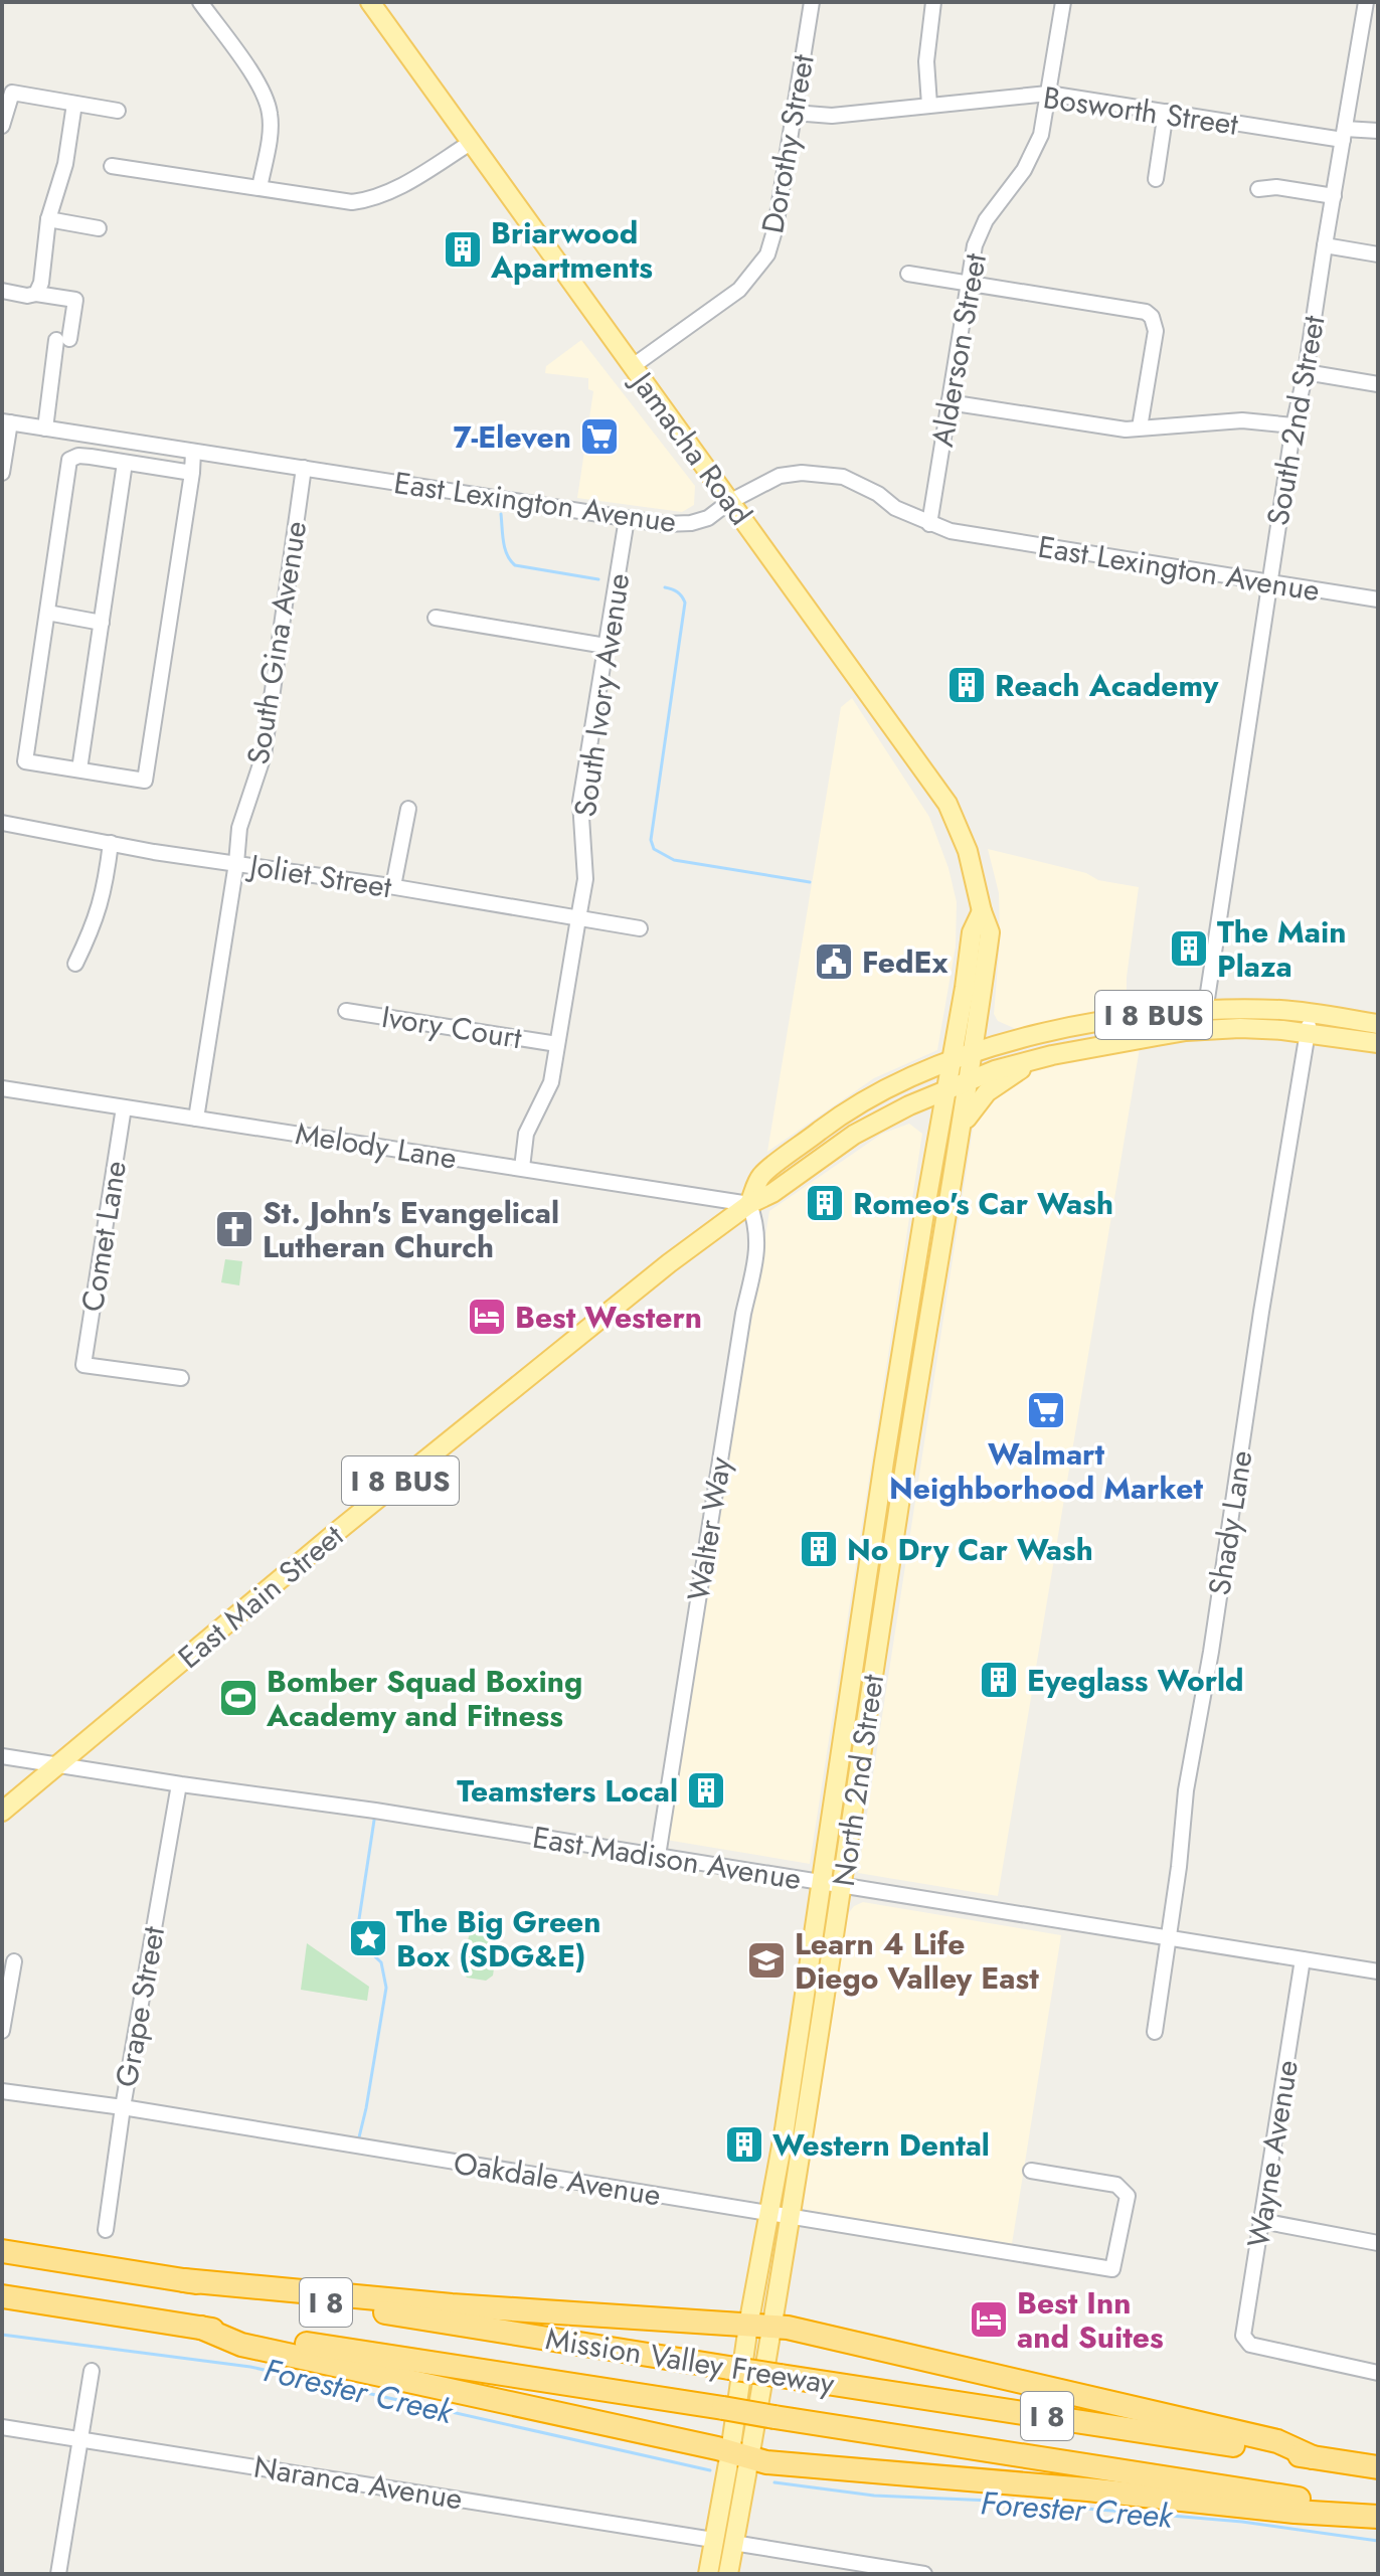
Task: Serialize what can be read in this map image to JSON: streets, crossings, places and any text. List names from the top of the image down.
{
  "streets": {
    "highway": ["I 8", "Mission Valley Freeway"],
    "main road": [
      "Jamacha Road",
      "I 8 BUS",
      "East Main Street",
      "North 2nd Street"
    ],
    "street": [
      "Bosworth Street",
      "Dorothy Street",
      "Alderson Street",
      "South 2nd Street",
      "East Lexington Avenue",
      "South Gina Avenue",
      "South Ivory Avenue",
      "Joliet Street",
      "Ivory Court",
      "Melody Lane",
      "Comet Lane",
      "Shady Lane",
      "Walter Way",
      "East Madison Avenue",
      "Grape Street",
      "Wayne Avenue",
      "Oakdale Avenue",
      "Naranca Avenue"
    ]
  },
  "crossings": [
    ["Bosworth Street", "Dorothy Street"],
    ["Bosworth Street", "Alderson Street"],
    ["Bosworth Street", "South 2nd Street"],
    ["Dorothy Street", "Jamacha Road"],
    ["Alderson Street", "East Lexington Avenue"],
    ["South 2nd Street", "East Lexington Avenue"],
    ["South 2nd Street", "East Main Street"],
    ["Jamacha Road", "East Lexington Avenue"],
    ["Jamacha Road", "East Main Street"],
    ["Jamacha Road", "North 2nd Street"],
    ["East Lexington Avenue", "South Gina Avenue"],
    ["East Lexington Avenue", "South Ivory Avenue"],
    ["South Gina Avenue", "Joliet Street"],
    ["South Gina Avenue", "Melody Lane"],
    ["South Ivory Avenue", "Joliet Street"],
    ["South Ivory Avenue", "Ivory Court"],
    ["South Ivory Avenue", "Melody Lane"],
    ["Melody Lane", "Comet Lane"],
    ["Melody Lane", "Walter Way"],
    ["Melody Lane", "East Main Street"],
    ["Shady Lane", "East Main Street"],
    ["Shady Lane", "East Madison Avenue"],
    ["Walter Way", "East Main Street"],
    ["Walter Way", "East Madison Avenue"],
    ["East Main Street", "North 2nd Street"],
    ["East Main Street", "East Madison Avenue"],
    ["North 2nd Street", "East Madison Avenue"],
    ["North 2nd Street", "Oakdale Avenue"],
    ["North 2nd Street", "Naranca Avenue"],
    ["East Madison Avenue", "Grape Street"],
    ["East Madison Avenue", "Wayne Avenue"],
    ["Grape Street", "Oakdale Avenue"]
  ],
  "water": ["Forester Creek"],
  "places": {
    "building": [
      "Briarwood Apartments",
      "Reach Academy",
      "The Main Plaza",
      "Romeo's Car Wash",
      "No Dry Car Wash",
      "Eyeglass World",
      "Teamsters Local",
      "Western Dental"
    ],
    "supermarket": ["7-Eleven", "Walmart Neighborhood Market"],
    "public building": ["FedEx"],
    "church": ["St. John's Evangelical Lutheran Church"],
    "hotel": ["Best Western", "Best Inn and Suites"],
    "sports": ["Bomber Squad Boxing Academy and Fitness"],
    "place": ["The Big Green Box (SDG&E)"],
    "school or university": ["Learn 4 Life Diego Valley East"]
  }
}
